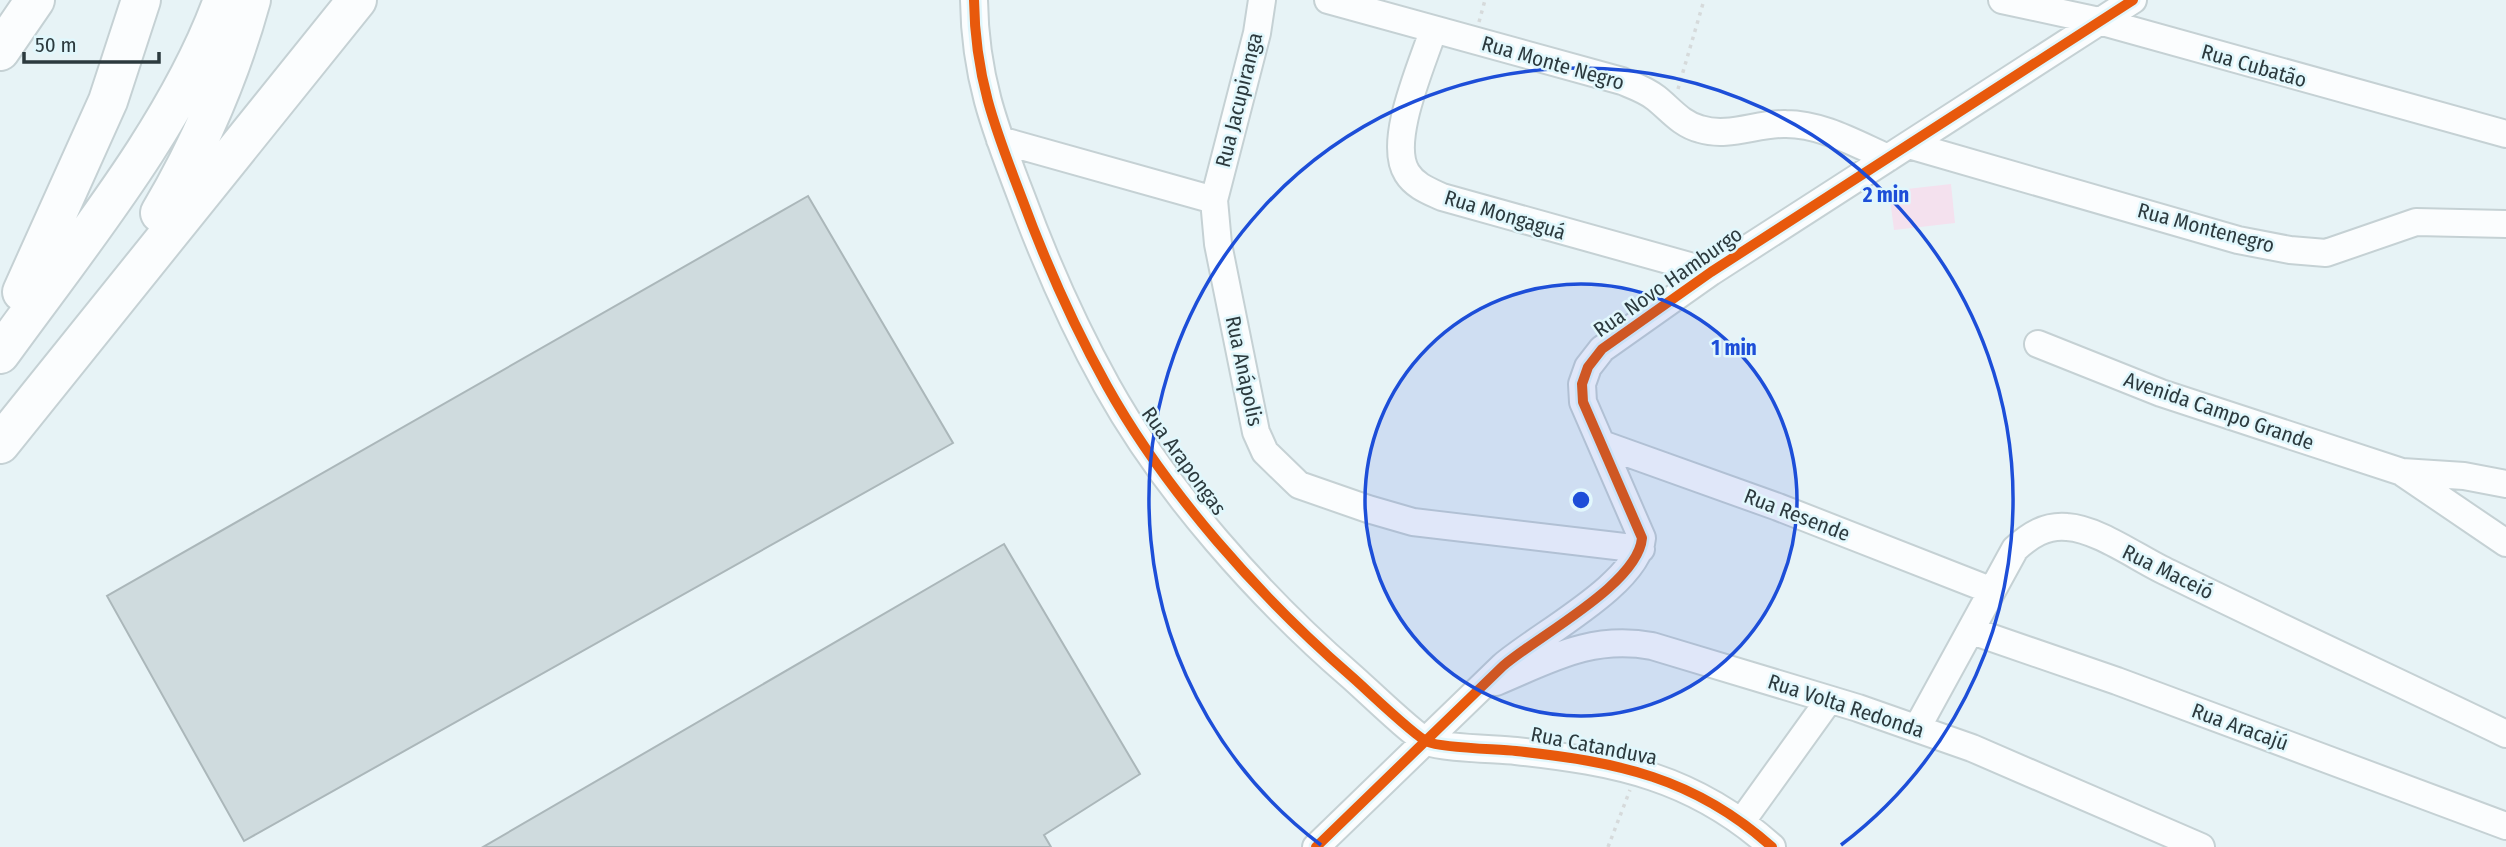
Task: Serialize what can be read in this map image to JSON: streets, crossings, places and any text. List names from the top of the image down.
{
  "streets": {
    "street": [
      "Rua Monte Negro",
      "Rua Cubatão",
      "Rua Jacupiranga",
      "Rua Mongaguá",
      "Rua Montenegro",
      "Rua Novo Hamburgo",
      "Rua Anápolis",
      "Avenida Campo Grande",
      "Rua Arapongas",
      "Rua Resende",
      "Rua Maceió",
      "Rua Volta Redonda",
      "Rua Aracajú",
      "Rua Catanduva"
    ]
  },
  "crossings": [
    ["Rua Monte Negro", "Rua Mongaguá"],
    ["Rua Monte Negro", "Rua Montenegro"],
    ["Rua Monte Negro", "Rua Novo Hamburgo"],
    ["Rua Cubatão", "Rua Novo Hamburgo"],
    ["Rua Jacupiranga", "Rua Anápolis"],
    ["Rua Mongaguá", "Rua Novo Hamburgo"],
    ["Rua Montenegro", "Rua Novo Hamburgo"],
    ["Rua Novo Hamburgo", "Rua Anápolis"],
    ["Rua Novo Hamburgo", "Rua Resende"],
    ["Rua Arapongas", "Rua Catanduva"],
    ["Rua Resende", "Rua Maceió"],
    ["Rua Maceió", "Rua Volta Redonda"],
    ["Rua Maceió", "Rua Aracajú"]
  ],
  "scale_bar": "50 m",
  "rings": ["2 min", "1 min"]
}
